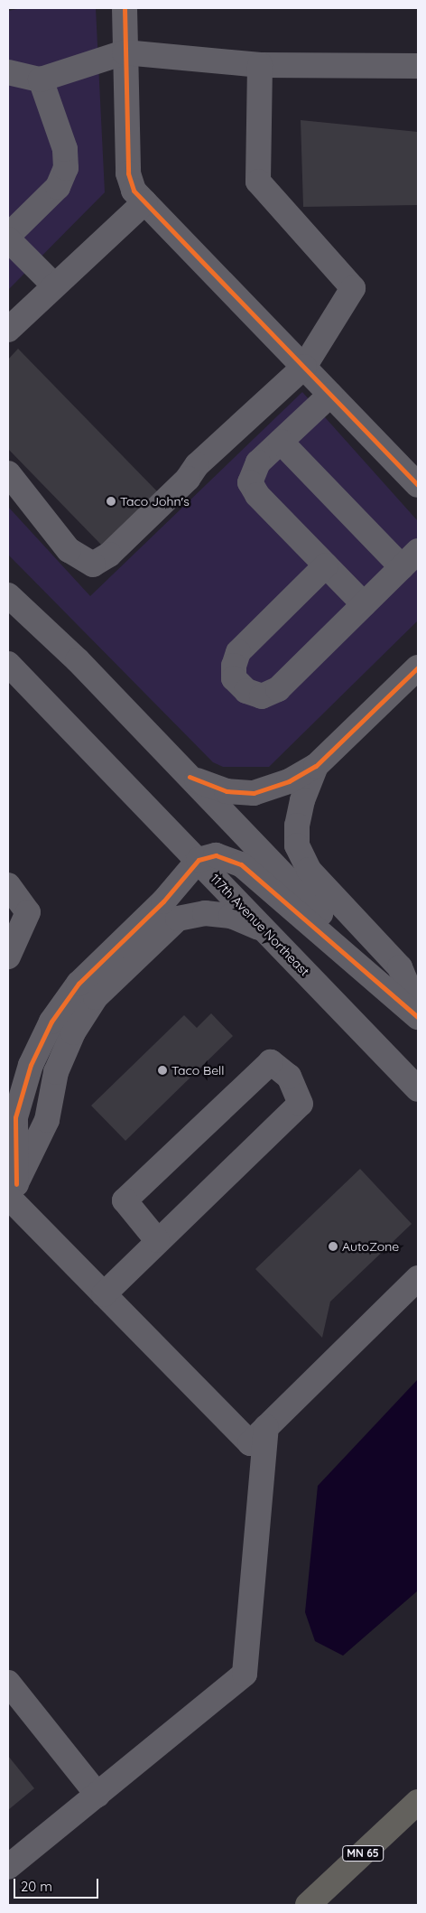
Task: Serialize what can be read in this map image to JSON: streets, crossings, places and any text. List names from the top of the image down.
{
  "streets": {
    "highway": ["MN 65"],
    "street": ["117th Avenue Northeast"]
  },
  "places": ["Taco John's", "Taco Bell", "AutoZone"],
  "scale_bar": "20 m"
}
